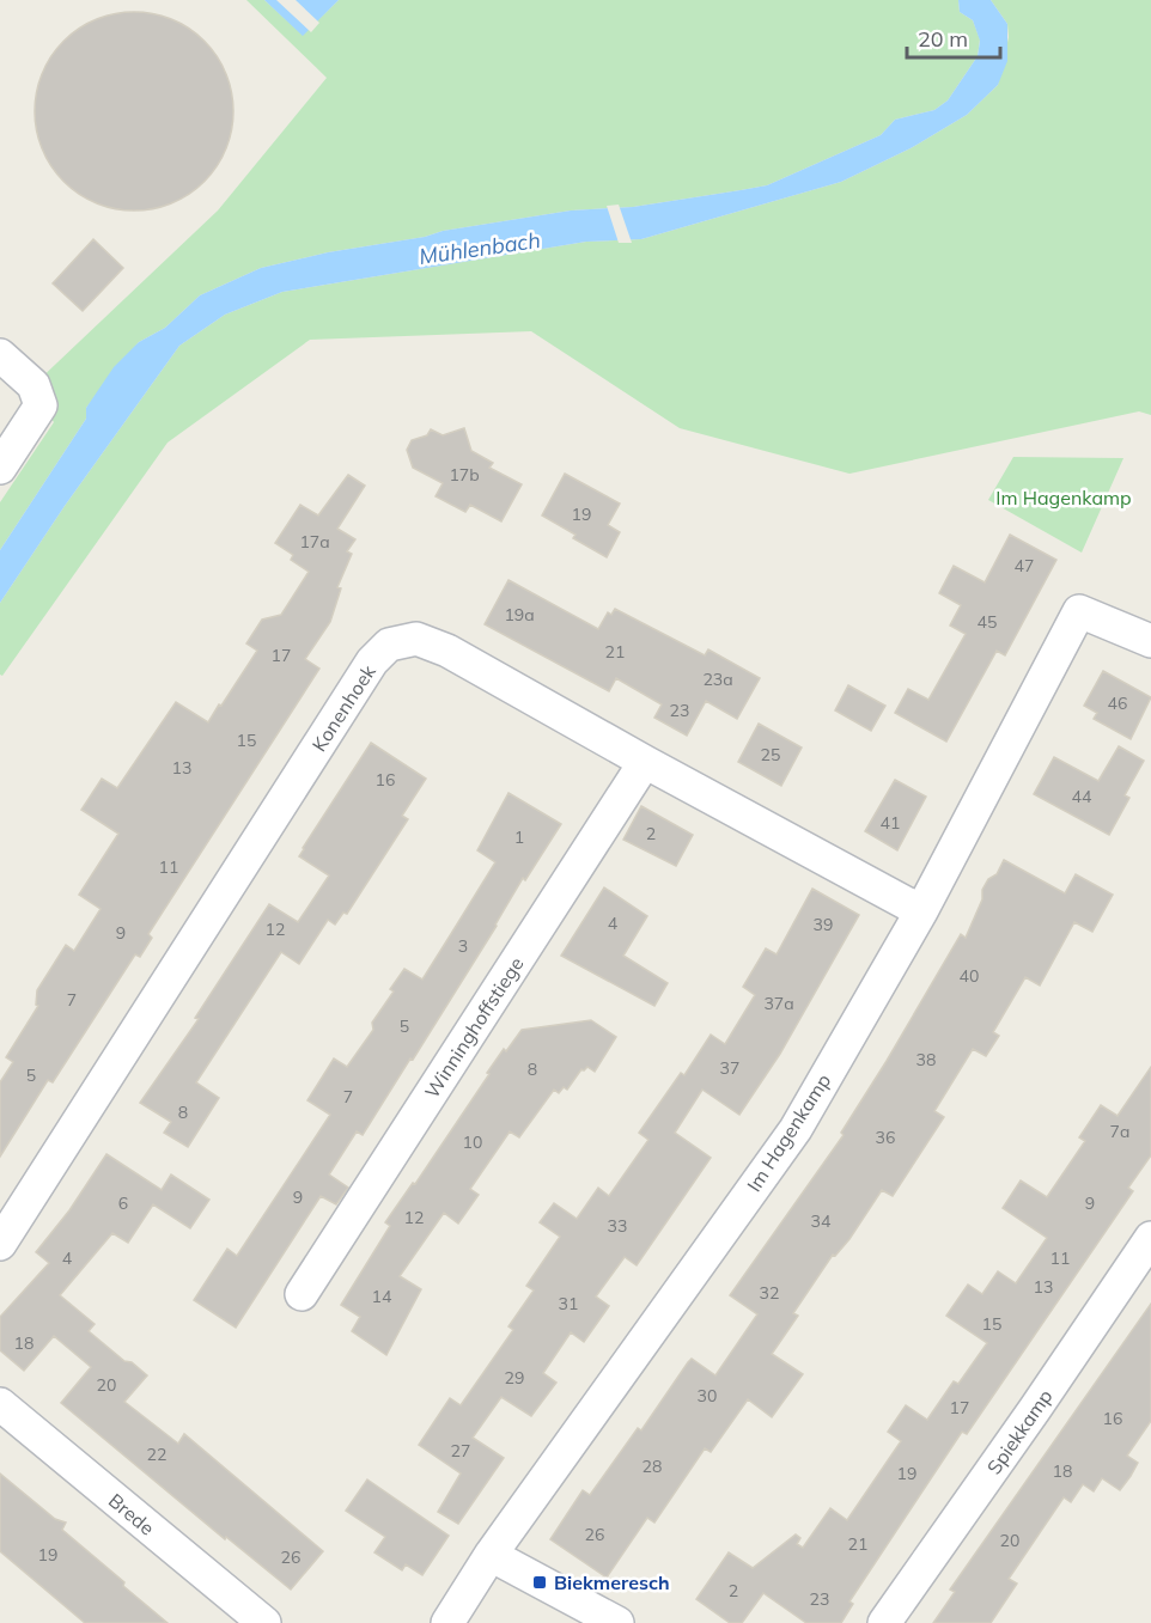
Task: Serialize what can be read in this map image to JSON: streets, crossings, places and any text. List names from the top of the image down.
{
  "streets": {
    "street": [
      "Konenhoek",
      "Winninghoffstiege",
      "Im Hagenkamp",
      "Spiekkamp",
      "Brede"
    ]
  },
  "crossings": [
    ["Konenhoek", "Winninghoffstiege"],
    ["Konenhoek", "Im Hagenkamp"]
  ],
  "water": ["Mühlenbach"],
  "parks": ["Im Hagenkamp"],
  "places": {
    "transit": ["Biekmeresch"]
  },
  "house_numbers": [
    "17b",
    "19",
    "17a",
    "47",
    "19a",
    "45",
    "21",
    "17",
    "23a",
    "46",
    "23",
    "15",
    "25",
    "13",
    "16",
    "44",
    "41",
    "2",
    "1",
    "11",
    "4",
    "39",
    "12",
    "9",
    "3",
    "40",
    "7",
    "37a",
    "5",
    "38",
    "37",
    "8",
    "5",
    "7",
    "8",
    "7a",
    "36",
    "10",
    "9",
    "6",
    "9",
    "12",
    "34",
    "33",
    "4",
    "11",
    "13",
    "32",
    "14",
    "31",
    "15",
    "18",
    "29",
    "20",
    "30",
    "17",
    "16",
    "27",
    "22",
    "28",
    "18",
    "19",
    "26",
    "20",
    "21",
    "19",
    "26",
    "2",
    "23"
  ],
  "scale_bar": "20 m"
}
